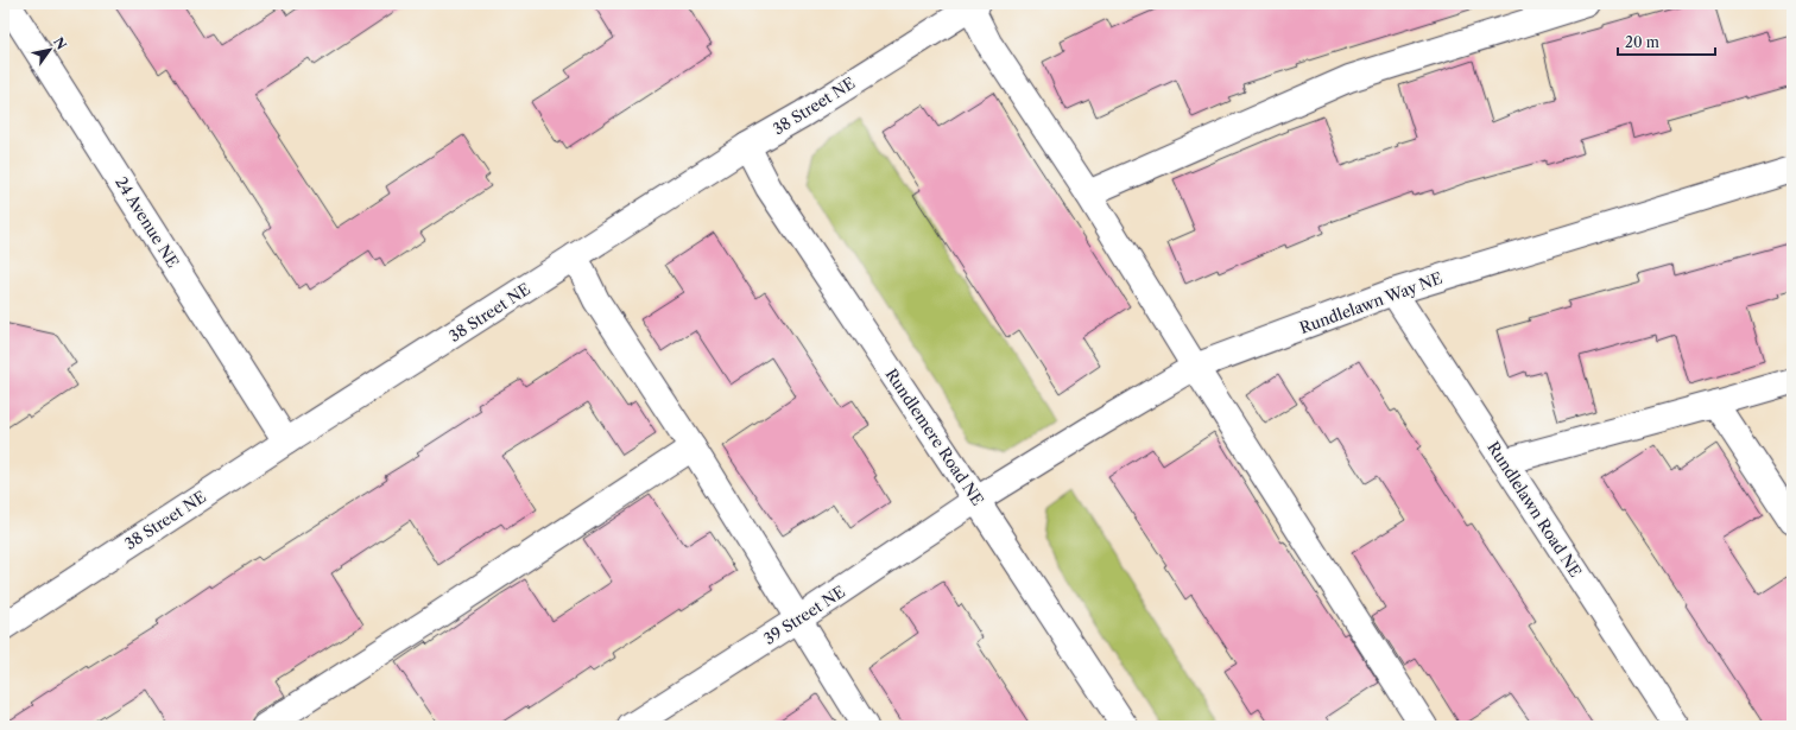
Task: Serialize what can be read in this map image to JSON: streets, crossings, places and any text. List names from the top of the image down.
{
  "streets": {
    "street": [
      "38 Street NE",
      "24 Avenue NE",
      "Rundlelawn Way NE",
      "Rundlemere Road NE",
      "Rundlelawn Road NE",
      "39 Street NE"
    ]
  },
  "crossings": [
    ["38 Street NE", "24 Avenue NE"],
    ["38 Street NE", "Rundlemere Road NE"],
    ["Rundlelawn Way NE", "Rundlemere Road NE"],
    ["Rundlelawn Way NE", "Rundlelawn Road NE"],
    ["Rundlelawn Way NE", "39 Street NE"],
    ["Rundlemere Road NE", "39 Street NE"]
  ],
  "scale_bar": "20 m",
  "north": "top right"
}
